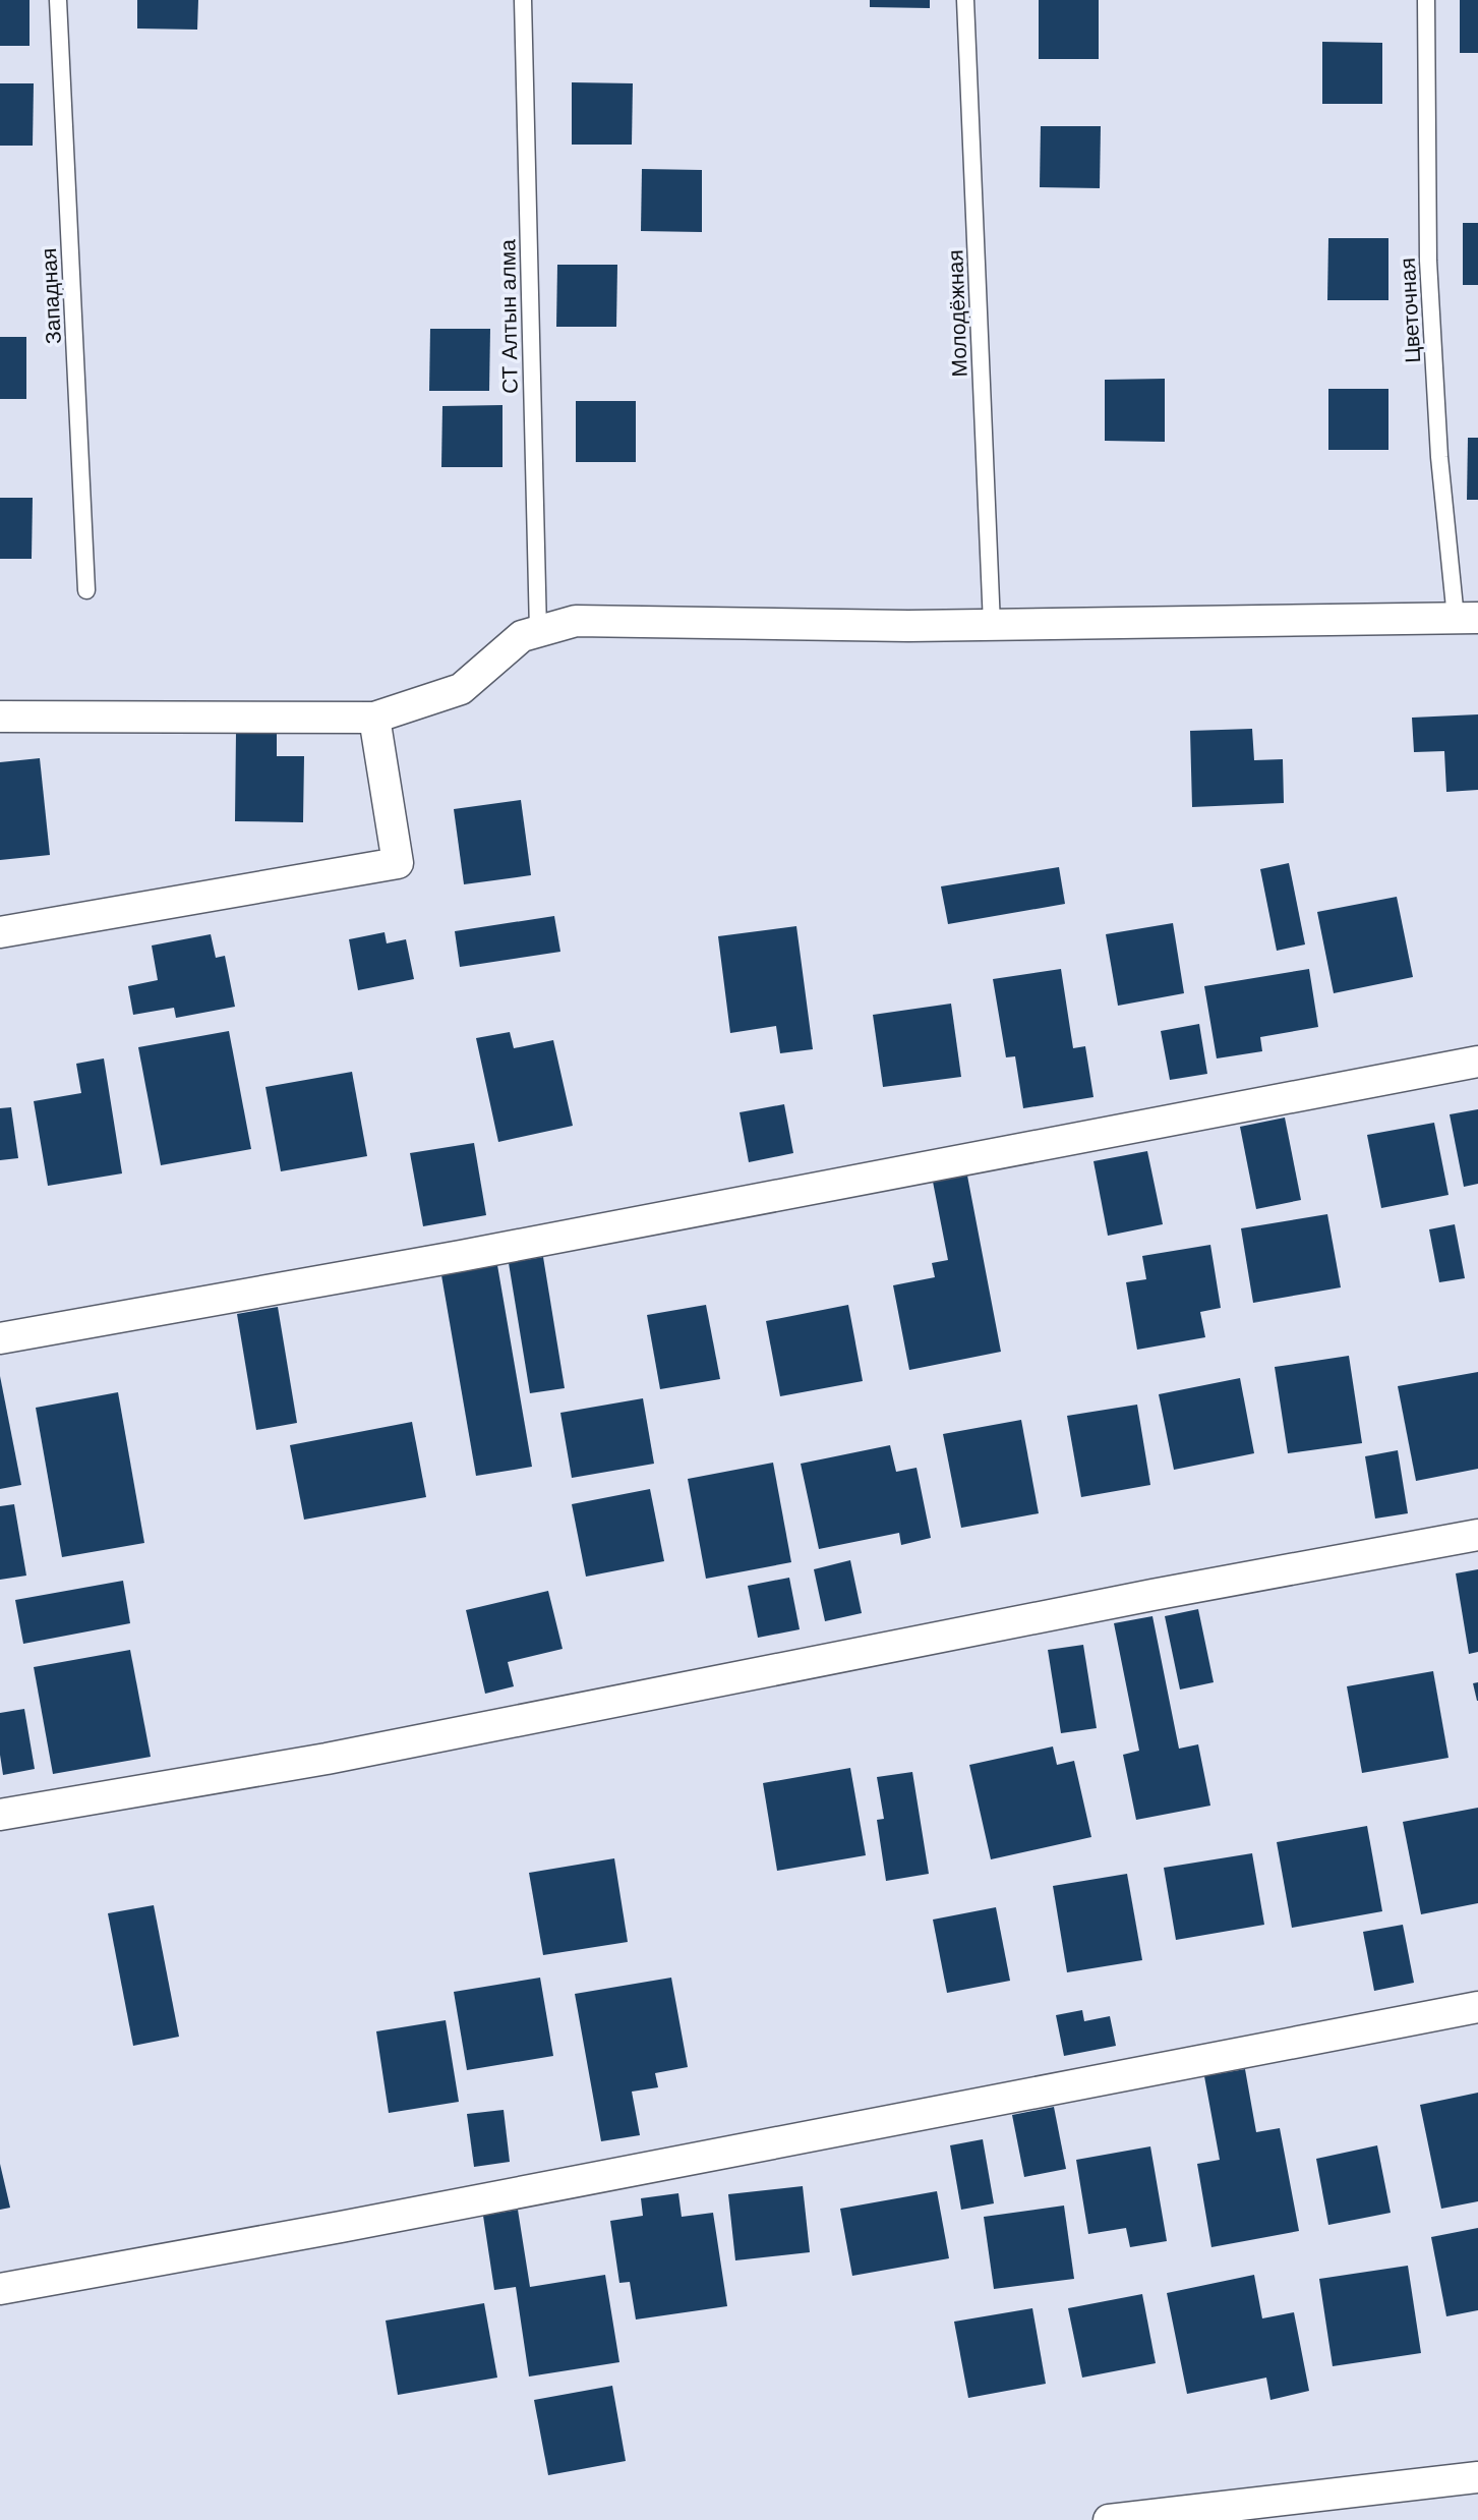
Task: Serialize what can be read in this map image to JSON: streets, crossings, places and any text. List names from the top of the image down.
{
  "streets": {
    "lane": [
      "Западная",
      "Цветочная",
      "Молодёжная",
      "СТ Алтын алма"
    ]
  }
}
